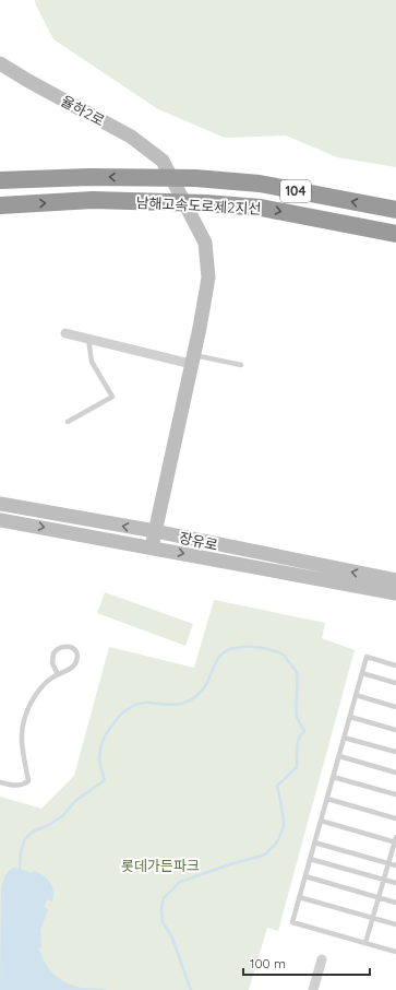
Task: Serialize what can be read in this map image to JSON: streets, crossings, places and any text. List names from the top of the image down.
{
  "streets": {
    "highway": ["104", "남해고속도로제2지선"],
    "main road": ["율하2로", "장유로"]
  },
  "parks": ["롯데가든파크"],
  "scale_bar": "100 m"
}
